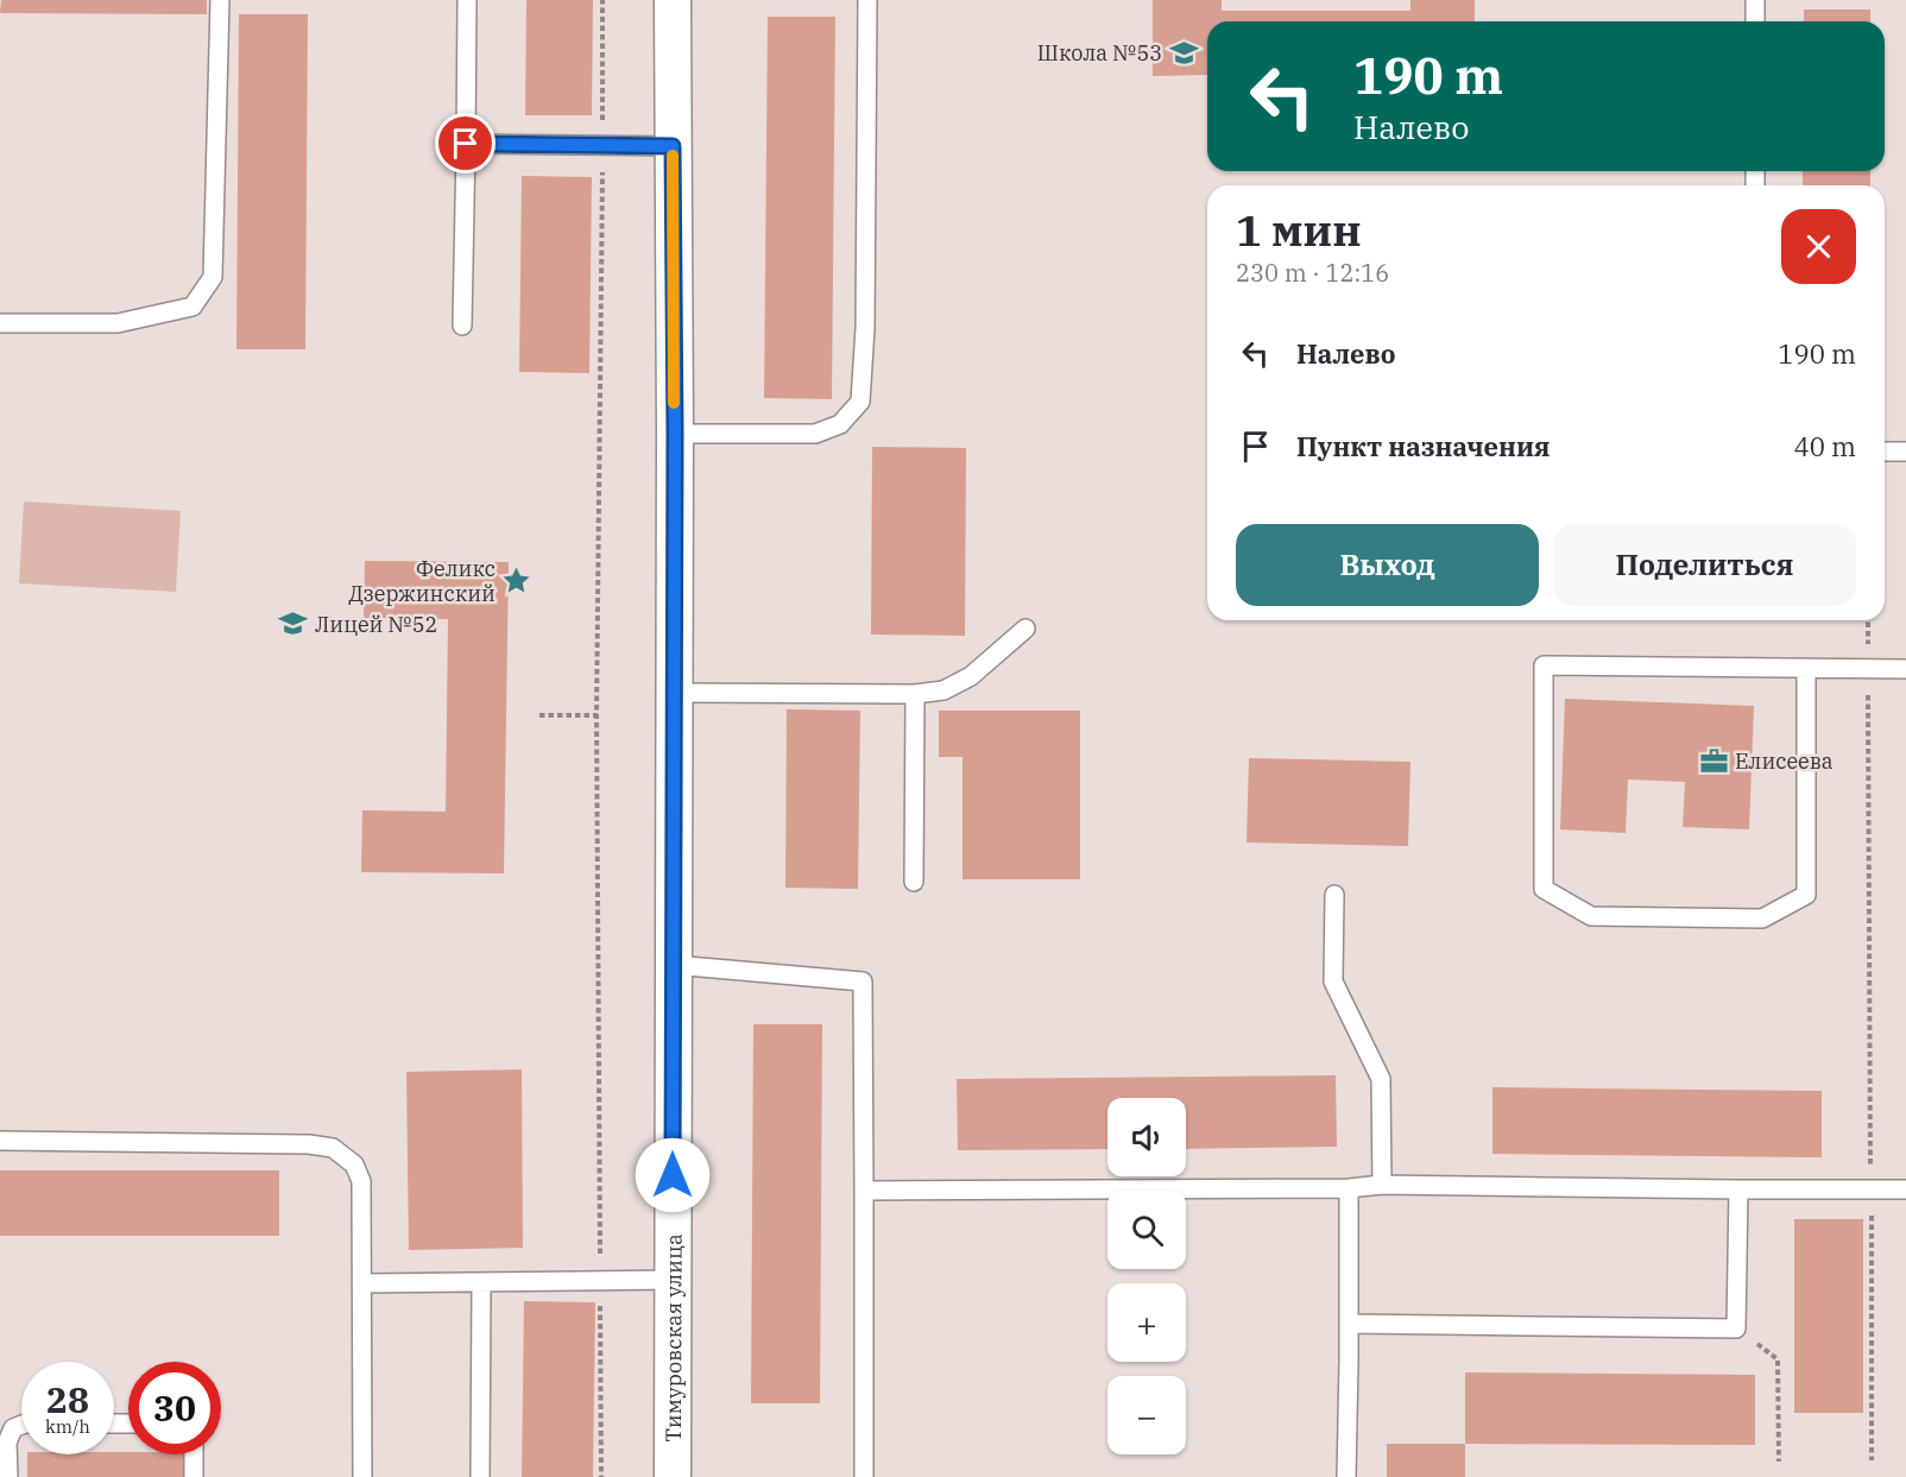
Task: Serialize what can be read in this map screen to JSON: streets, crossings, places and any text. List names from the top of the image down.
{
  "streets": {
    "street": ["Тимуровская улица"]
  },
  "places": {
    "school or university": ["Школа №53", "Лицей №52"],
    "place": ["Феликс Дзержинский"],
    "office": ["Елисеева"]
  },
  "page": {
    "turn": ["190 m", "Налево"],
    "heading": ["1 мин", "230 m · 12:16"],
    "list": [
      {
        "name": "Налево",
        "value": "190 m"
      },
      {
        "name": "Пункт назначения",
        "value": "40 m"
      }
    ],
    "buttons": ["Выход", "Поделиться"],
    "map_buttons": ["+", "−"],
    "speed": "28 km/h",
    "limit": "30"
  }
}
